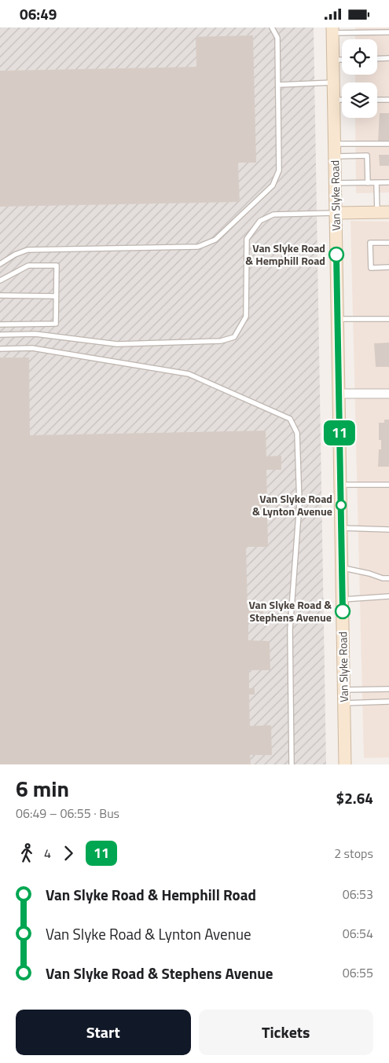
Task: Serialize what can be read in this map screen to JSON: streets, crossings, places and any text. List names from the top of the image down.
{
  "streets": {
    "street": ["Van Slyke Road"]
  },
  "places": ["Van Slyke Road & Hemphill Road", "Van Slyke Road & Lynton Avenue", "Van Slyke Road & Stephens Avenue"],
  "lines": ["bus line 11"],
  "page": {
    "status": "06:49",
    "on_map": "11",
    "heading": ["6 min", "06:49 – 06:55 · Bus", "$2.64"],
    "legs": ["4", "11", "2 stops"],
    "list": [
      {
        "name": "Van Slyke Road & Hemphill Road",
        "value": "06:53"
      },
      {
        "name": "Van Slyke Road & Lynton Avenue",
        "value": "06:54"
      },
      {
        "name": "Van Slyke Road & Stephens Avenue",
        "value": "06:55"
      }
    ],
    "buttons": ["Start", "Tickets"]
  }
}
